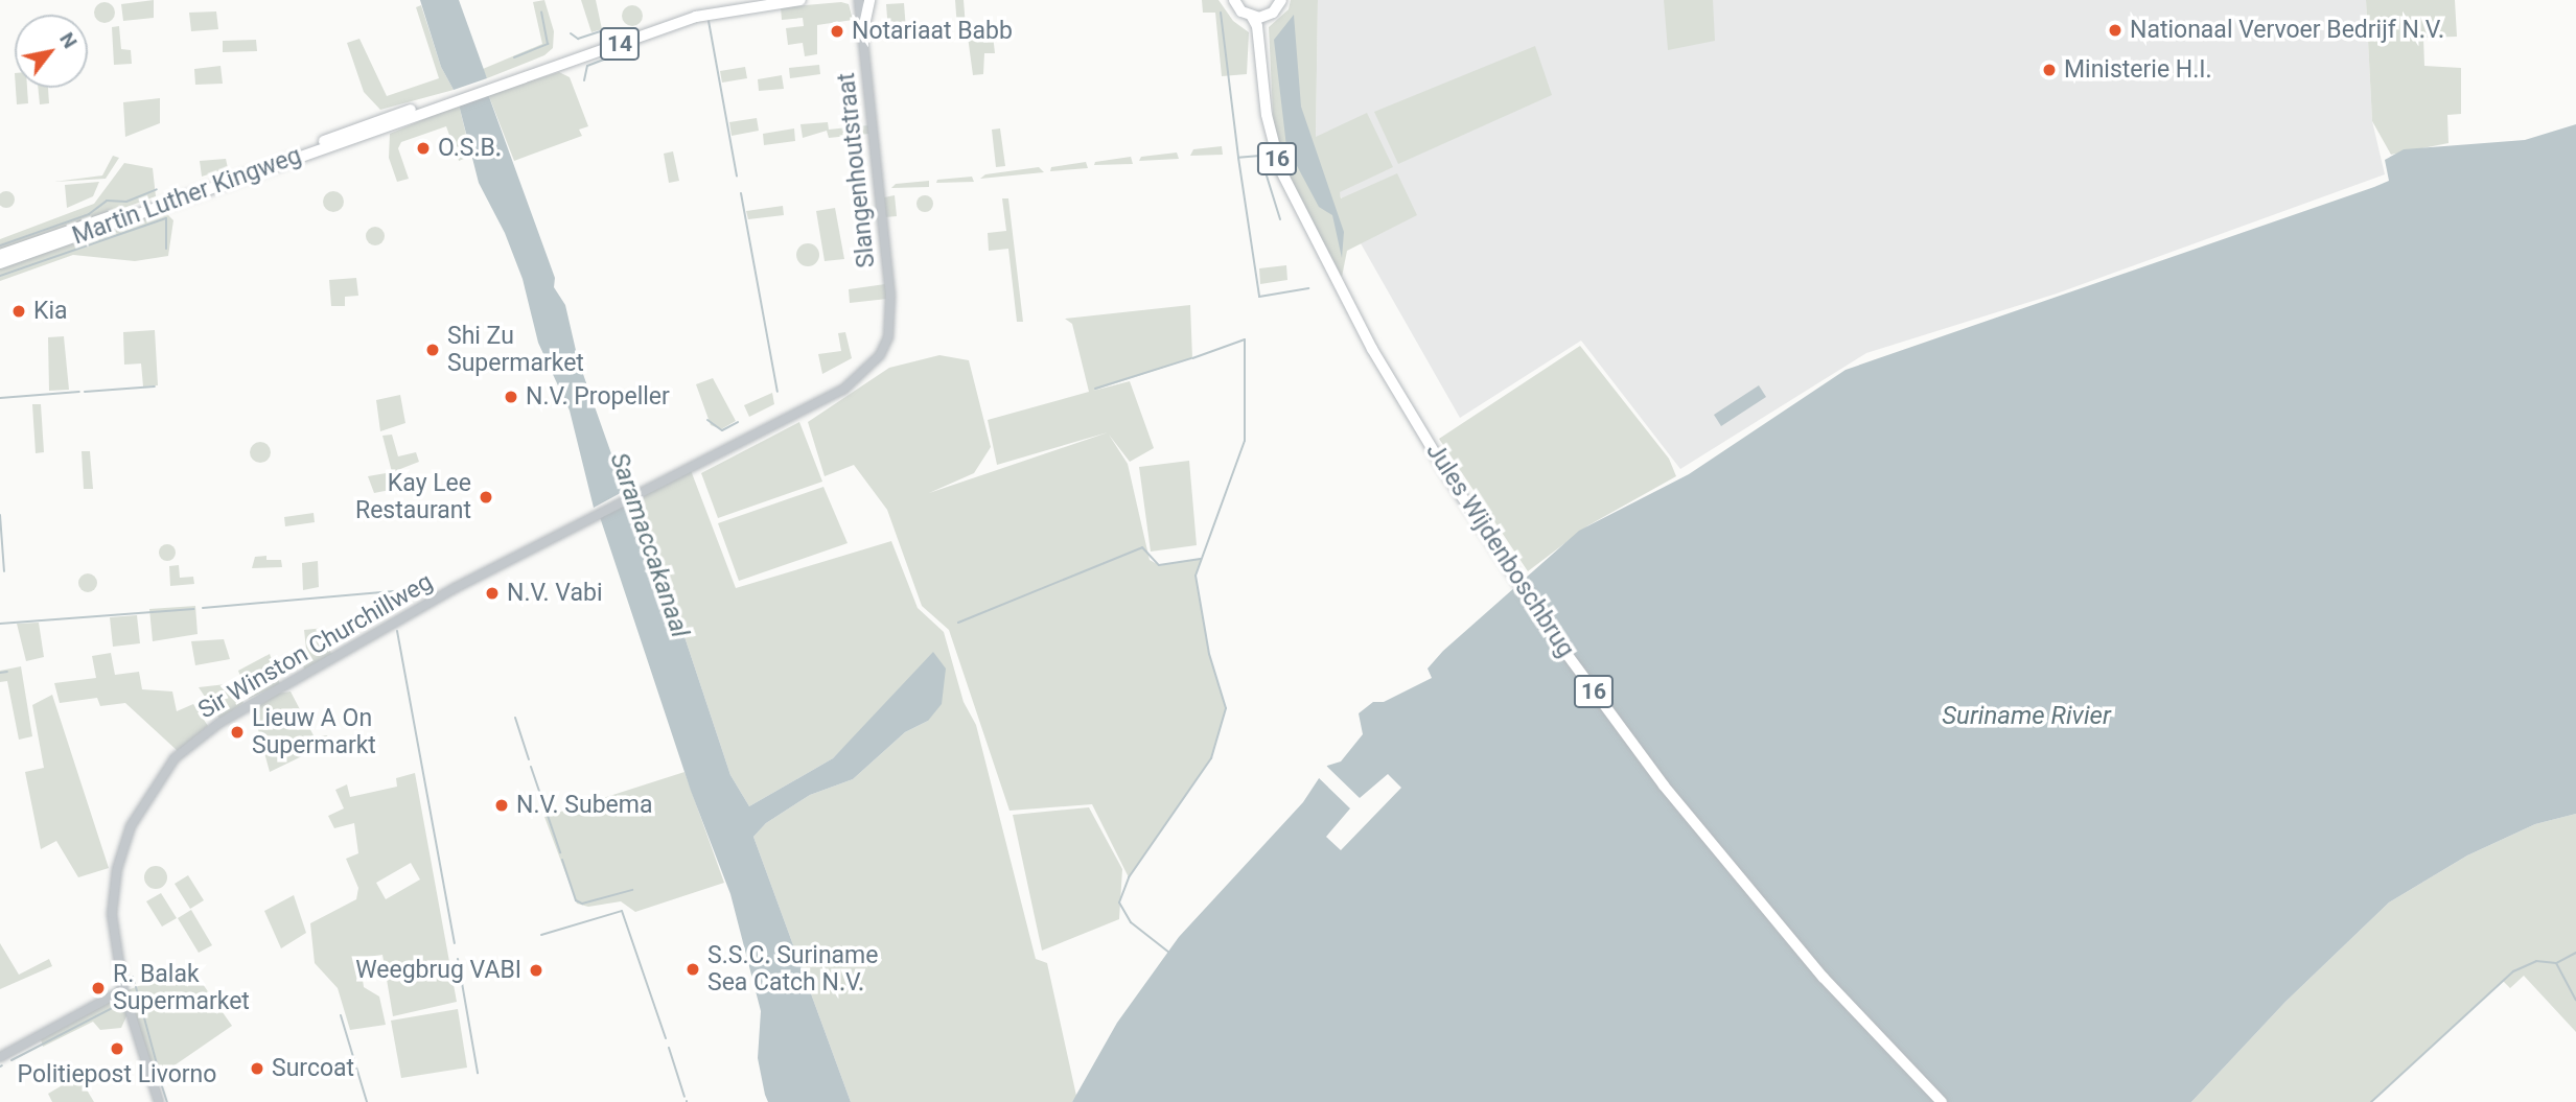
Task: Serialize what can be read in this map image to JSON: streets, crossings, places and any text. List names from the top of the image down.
{
  "streets": {
    "main road": [
      "14",
      "16",
      "Martin Luther Kingweg",
      "Jules Wijdenboschbrug"
    ],
    "street": ["Slangenhoutstraat", "Sir Winston Churchillweg"]
  },
  "crossings": [
    ["14", "Martin Luther Kingweg"],
    ["Slangenhoutstraat", "Sir Winston Churchillweg"]
  ],
  "water": ["Saramaccakanaal", "Suriname Rivier"],
  "places": [
    "Nationaal Vervoer Bedrijf N.V.",
    "Notariaat Babb",
    "Ministerie H.I.",
    "O.S.B.",
    "Kia",
    "Shi Zu Supermarket",
    "N.V. Propeller",
    "Kay Lee Restaurant",
    "N.V. Vabi",
    "Lieuw A On Supermarkt",
    "N.V. Subema",
    "S.S.C. Suriname Sea Catch N.V.",
    "Weegbrug VABI",
    "R. Balak Supermarket",
    "Politiepost Livorno",
    "Surcoat"
  ],
  "north": "top right"
}
